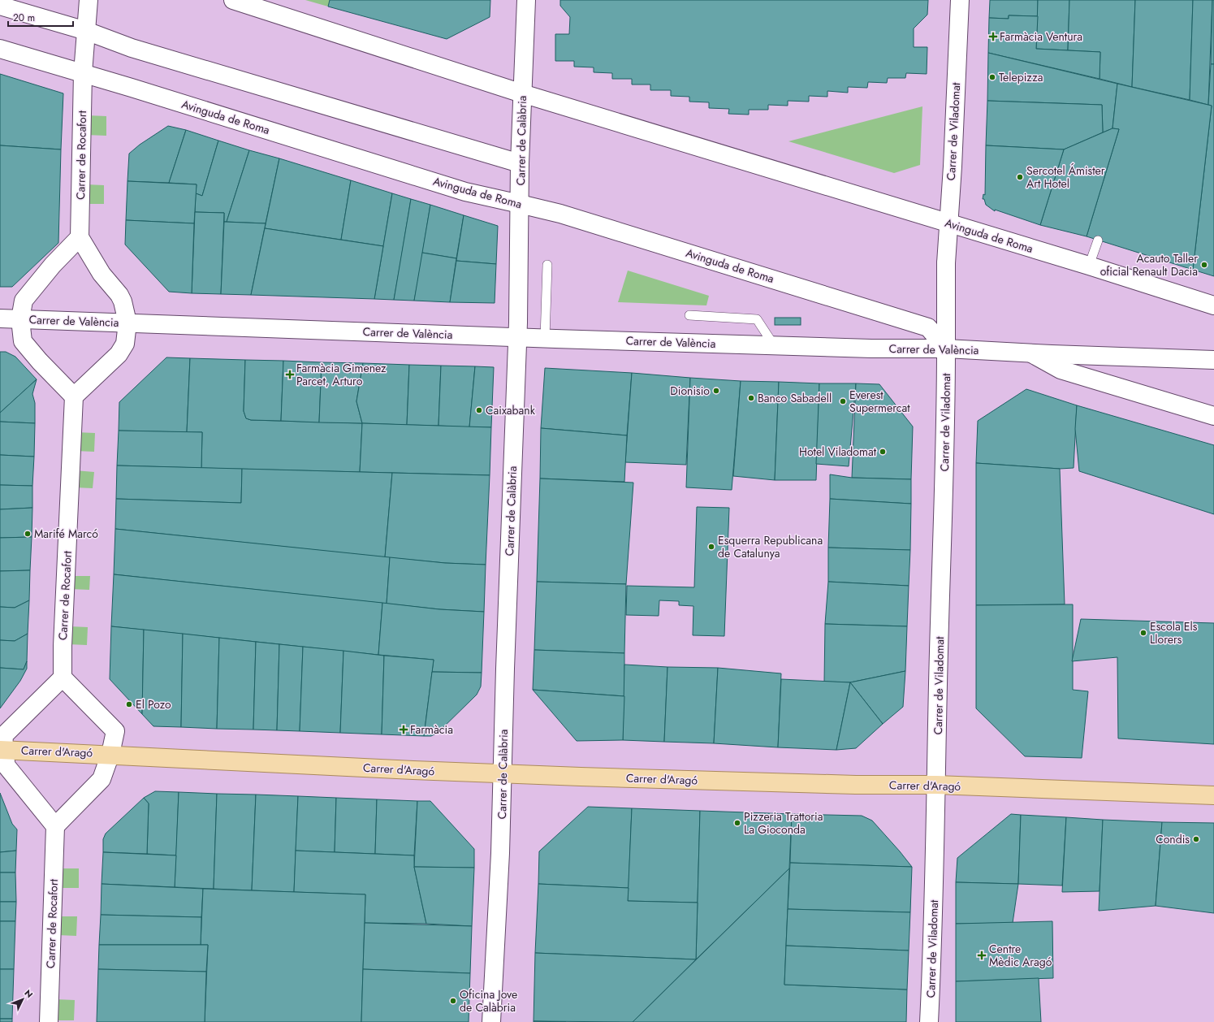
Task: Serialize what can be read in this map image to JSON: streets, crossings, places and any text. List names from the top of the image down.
{
  "streets": {
    "main road": ["Carrer d'Aragó"],
    "street": [
      "Avinguda de Roma",
      "Carrer de Viladomat",
      "Carrer de Calàbria",
      "Carrer de Rocafort",
      "Carrer de València"
    ]
  },
  "crossings": [
    ["Avinguda de Roma", "Carrer de Viladomat"],
    ["Avinguda de Roma", "Carrer de Calàbria"],
    ["Avinguda de Roma", "Carrer de Rocafort"],
    ["Avinguda de Roma", "Carrer de València"],
    ["Carrer de Viladomat", "Carrer de València"],
    ["Carrer de Viladomat", "Carrer d'Aragó"],
    ["Carrer de Calàbria", "Carrer de València"],
    ["Carrer de Calàbria", "Carrer d'Aragó"],
    ["Carrer de Rocafort", "Carrer de València"],
    ["Carrer de Rocafort", "Carrer d'Aragó"]
  ],
  "places": {
    "health": [
      "Farmàcia Ventura",
      "Farmàcia Gimenez Parcet, Arturo",
      "Farmàcia",
      "Centre Mèdic Aragó"
    ],
    "other": [
      "Telepizza",
      "Sercotel Ámister Art Hotel",
      "Acauto Taller oficial Renault Dacia",
      "Dionisio",
      "Banco Sabadell",
      "Everest Supermercat",
      "Caixabank",
      "Hotel Viladomat",
      "Marifé Marcó",
      "Esquerra Republicana de Catalunya",
      "Escola Els Llorers",
      "El Pozo",
      "Pizzeria Trattoria La Gioconda",
      "Condis",
      "Oficina Jove de Calàbria"
    ]
  },
  "scale_bar": "20 m",
  "north": "top right"
}
